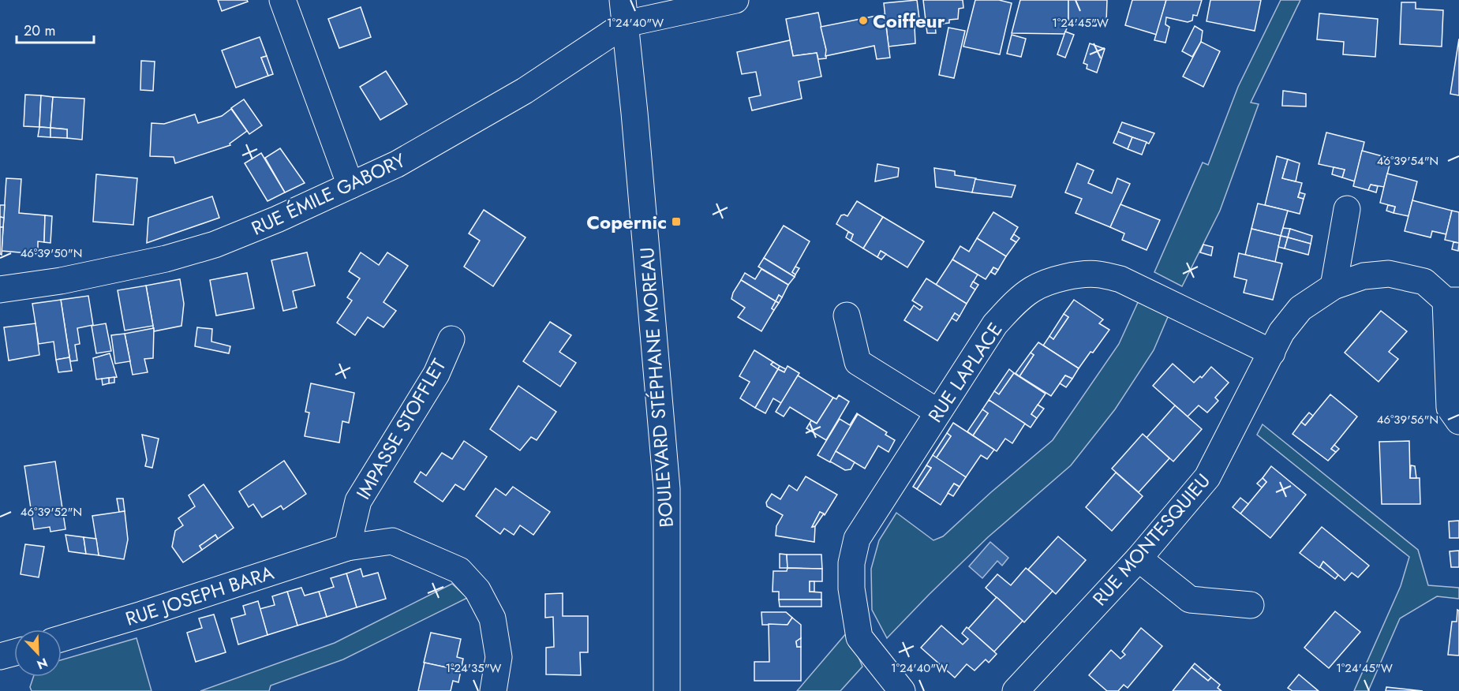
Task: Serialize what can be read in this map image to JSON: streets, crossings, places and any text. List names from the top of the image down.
{
  "streets": {
    "street": [
      "RUE ÉMILE GABORY",
      "RUE LAPLACE",
      "BOULEVARD STÉPHANE MOREAU",
      "IMPASSE STOFFLET",
      "RUE MONTESQUIEU",
      "RUE JOSEPH BARA"
    ]
  },
  "crossings": [
    ["RUE ÉMILE GABORY", "BOULEVARD STÉPHANE MOREAU"],
    ["RUE LAPLACE", "RUE MONTESQUIEU"],
    ["IMPASSE STOFFLET", "RUE JOSEPH BARA"]
  ],
  "places": {
    "other": ["Coiffeur"],
    "transit": ["Copernic"]
  },
  "scale_bar": "20 m",
  "north": "bottom right",
  "coordinates": [
    "1°24'40\"W",
    "1°24'45\"W",
    "46°39'54\"N",
    "46°39'50\"N",
    "46°39'56\"N",
    "46°39'52\"N",
    "1°24'35\"W"
  ]
}
